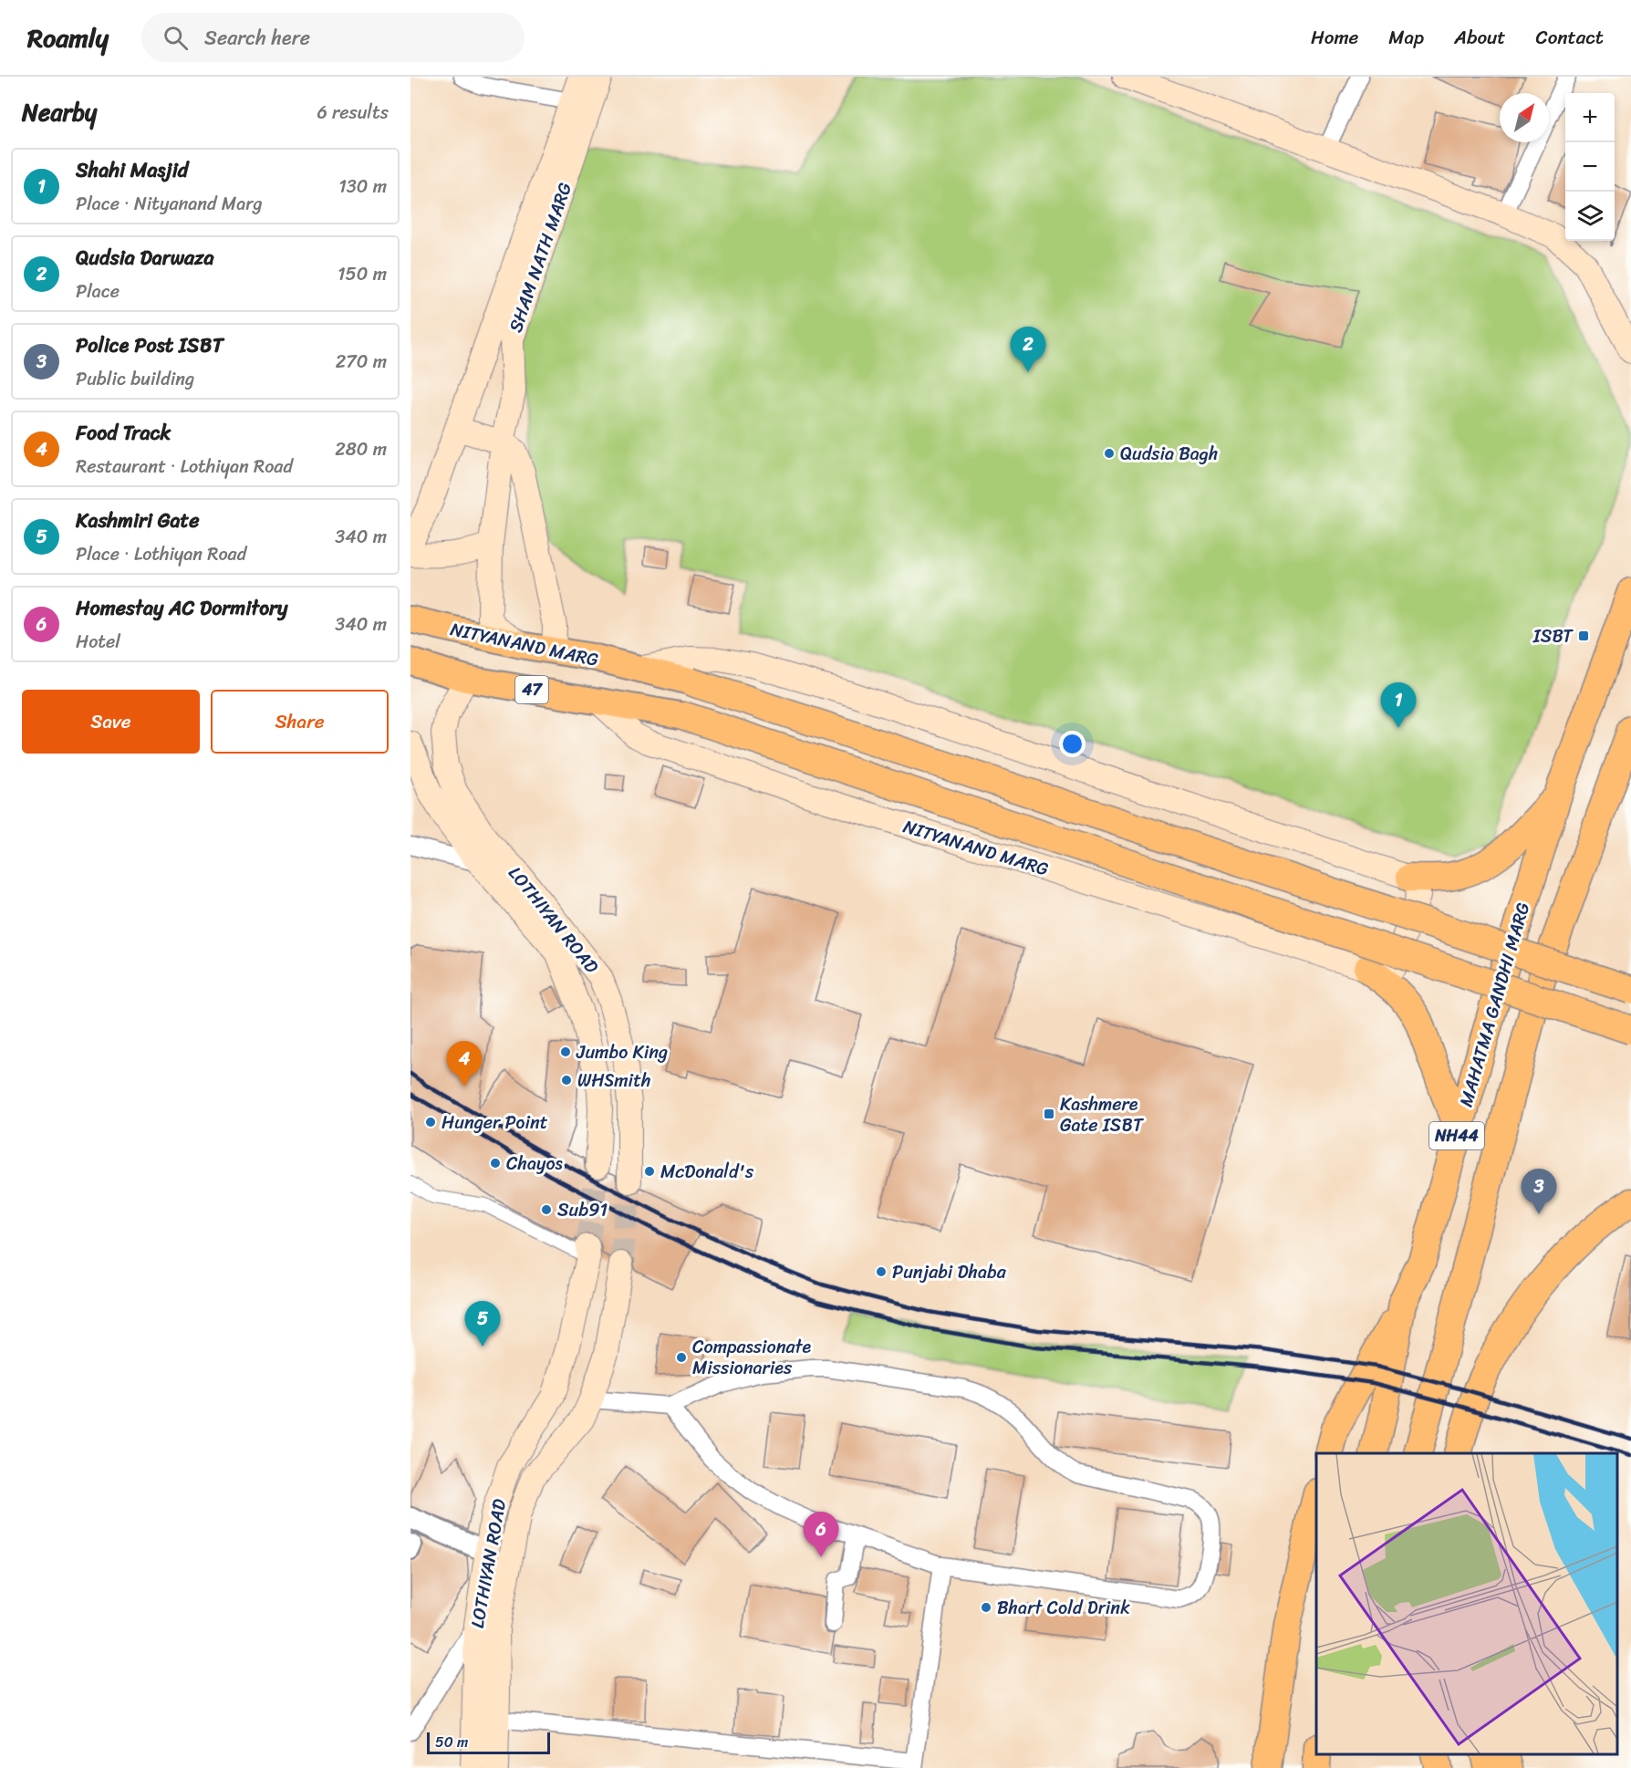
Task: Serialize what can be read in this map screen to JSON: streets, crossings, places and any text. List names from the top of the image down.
{
  "streets": {
    "highway": ["MAHATMA GANDHI MARG", "NH44"],
    "main road": [
      "SHAM NATH MARG",
      "NITYANAND MARG",
      "47",
      "LOTHIYAN ROAD"
    ]
  },
  "crossings": [
    ["SHAM NATH MARG", "NITYANAND MARG"],
    ["NITYANAND MARG", "47"],
    ["47", "LOTHIYAN ROAD"]
  ],
  "places": {
    "other": [
      "Qudsia Bagh",
      "Jumbo King",
      "WHSmith",
      "Hunger Point",
      "Chayos",
      "McDonald's",
      "Sub91",
      "Punjabi Dhaba",
      "Compassionate Missionaries",
      "Bhart Cold Drink"
    ],
    "transit": ["ISBT", "Kashmere Gate ISBT"]
  },
  "scale_bar": "50 m",
  "north": "top right",
  "page": {
    "header": "Roamly",
    "search": "Search here",
    "nav": [
      "Home",
      "Map",
      "About",
      "Contact"
    ],
    "heading": ["Nearby", "6 results"],
    "map_buttons": ["+", "−"],
    "list": [
      {
        "mark": "1",
        "name": "Shahi Masjid",
        "note": "Place · Nityanand Marg",
        "value": "130 m"
      },
      {
        "mark": "2",
        "name": "Qudsia Darwaza",
        "note": "Place",
        "value": "150 m"
      },
      {
        "mark": "3",
        "name": "Police Post ISBT",
        "note": "Public building",
        "value": "270 m"
      },
      {
        "mark": "4",
        "name": "Food Track",
        "note": "Restaurant · Lothiyan Road",
        "value": "280 m"
      },
      {
        "mark": "5",
        "name": "Kashmiri Gate",
        "note": "Place · Lothiyan Road",
        "value": "340 m"
      },
      {
        "mark": "6",
        "name": "Homestay AC Dormitory",
        "note": "Hotel",
        "value": "340 m"
      }
    ],
    "pins": [
      "2",
      "1",
      "4",
      "3",
      "5",
      "6"
    ],
    "buttons": ["Save", "Share"],
    "scale": "50 m"
  }
}
